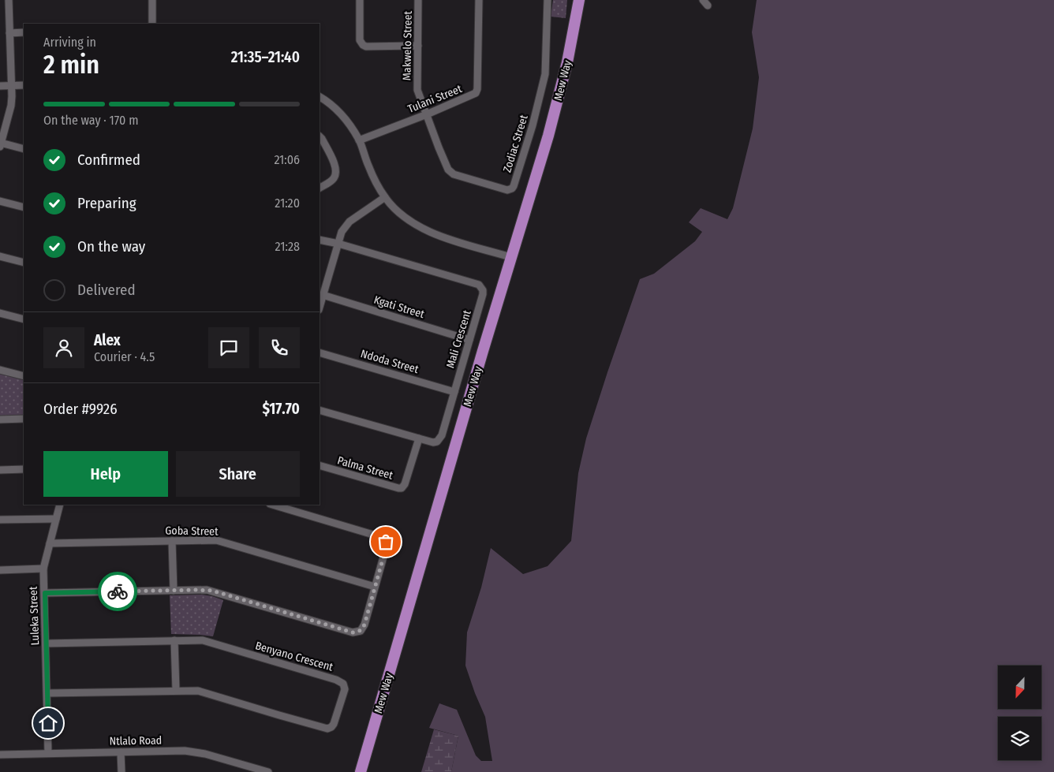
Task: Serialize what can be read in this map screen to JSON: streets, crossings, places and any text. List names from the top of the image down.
{
  "streets": {
    "main road": ["Mew Way"],
    "street": [
      "Makwelo Street",
      "Tulani Street",
      "Zodiac Street",
      "Kgati Street",
      "Mali Crescent",
      "Ndoda Street",
      "Palma Street",
      "Goba Street",
      "Luleka Street",
      "Benyano Crescent",
      "Ntlalo Road"
    ]
  },
  "crossings": [
    ["Makwelo Street", "Tulani Street"],
    ["Makwelo Street", "Zodiac Street"],
    ["Tulani Street", "Zodiac Street"],
    ["Kgati Street", "Mali Crescent"],
    ["Mali Crescent", "Ndoda Street"],
    ["Mali Crescent", "Palma Street"],
    ["Goba Street", "Luleka Street"],
    ["Luleka Street", "Benyano Crescent"],
    ["Luleka Street", "Ntlalo Road"]
  ],
  "north": "bottom",
  "page": {
    "heading": ["2 min", "Arriving in", "21:35–21:40"],
    "panel": [
      "Alex",
      "Courier · 4.5",
      "Order #9926",
      "$17.70"
    ],
    "bar": "On the way · 170 m",
    "list": [
      ["Confirmed", "21:06"],
      ["Preparing", "21:20"],
      ["On the way", "21:28"],
      "Delivered"
    ],
    "buttons": ["Help", "Share"]
  }
}
